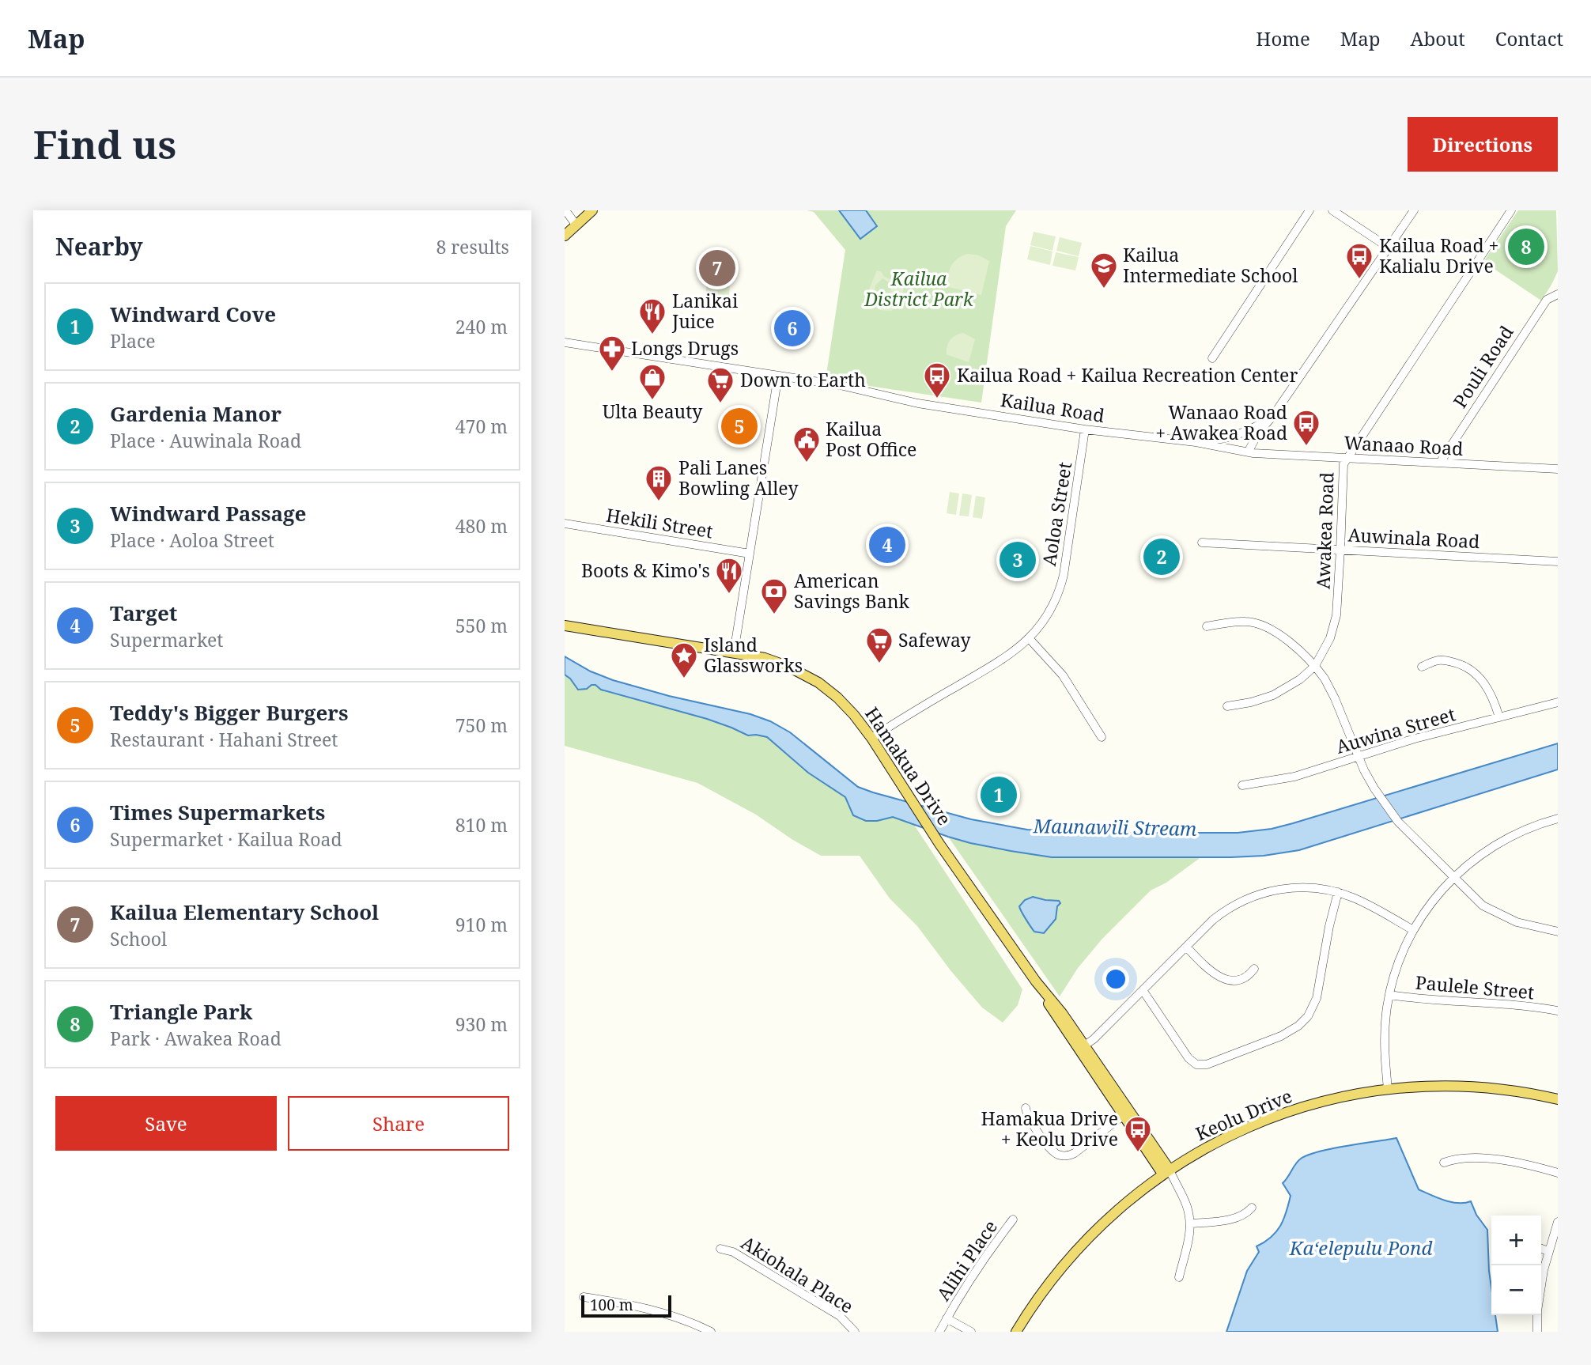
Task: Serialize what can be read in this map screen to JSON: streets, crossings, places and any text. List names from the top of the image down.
{
  "streets": {
    "main road": ["Hamakua Drive", "Keolu Drive"],
    "street": [
      "Pouli Road",
      "Kailua Road",
      "Wanaao Road",
      "Aoloa Street",
      "Hekili Street",
      "Awakea Road",
      "Auwinala Road",
      "Auwina Street",
      "Paulele Street",
      "Alihi Place",
      "Akiohala Place"
    ]
  },
  "crossings": [
    ["Pouli Road", "Wanaao Road"],
    ["Kailua Road", "Wanaao Road"],
    ["Kailua Road", "Aoloa Street"],
    ["Wanaao Road", "Awakea Road"],
    ["Aoloa Street", "Hamakua Drive"],
    ["Awakea Road", "Auwinala Road"],
    ["Hamakua Drive", "Keolu Drive"]
  ],
  "water": ["Maunawili Stream", "Kaʻelepulu Pond"],
  "parks": ["Kailua District Park"],
  "places": {
    "bus stop": [
      "Kailua Road + Kalialu Drive",
      "Kailua Road + Kailua Recreation Center",
      "Wanaao Road + Awakea Road",
      "Hamakua Drive + Keolu Drive"
    ],
    "school or university": ["Kailua Intermediate School"],
    "restaurant": ["Lanikai Juice", "Boots & Kimo's"],
    "pharmacy": ["Longs Drugs"],
    "shop": ["Ulta Beauty"],
    "supermarket": ["Down to Earth", "Safeway"],
    "public building": ["Kailua Post Office"],
    "building": ["Pali Lanes Bowling Alley"],
    "bank": ["American Savings Bank"],
    "place": ["Island Glassworks"]
  },
  "scale_bar": "100 m",
  "page": {
    "header": "Map",
    "nav": [
      "Home",
      "Map",
      "About",
      "Contact"
    ],
    "buttons": [
      "Directions",
      ["Save", "Share"]
    ],
    "title": "Find us",
    "heading": ["Nearby", "8 results"],
    "pins": [
      "8",
      "7",
      "6",
      "5",
      "4",
      "2",
      "3",
      "1"
    ],
    "list": [
      {
        "mark": "1",
        "name": "Windward Cove",
        "note": "Place",
        "value": "240 m"
      },
      {
        "mark": "2",
        "name": "Gardenia Manor",
        "note": "Place · Auwinala Road",
        "value": "470 m"
      },
      {
        "mark": "3",
        "name": "Windward Passage",
        "note": "Place · Aoloa Street",
        "value": "480 m"
      },
      {
        "mark": "4",
        "name": "Target",
        "note": "Supermarket",
        "value": "550 m"
      },
      {
        "mark": "5",
        "name": "Teddy's Bigger Burgers",
        "note": "Restaurant · Hahani Street",
        "value": "750 m"
      },
      {
        "mark": "6",
        "name": "Times Supermarkets",
        "note": "Supermarket · Kailua Road",
        "value": "810 m"
      },
      {
        "mark": "7",
        "name": "Kailua Elementary School",
        "note": "School",
        "value": "910 m"
      },
      {
        "mark": "8",
        "name": "Triangle Park",
        "note": "Park · Awakea Road",
        "value": "930 m"
      }
    ],
    "map_buttons": ["+", "−"],
    "scale": "100 m"
  }
}
